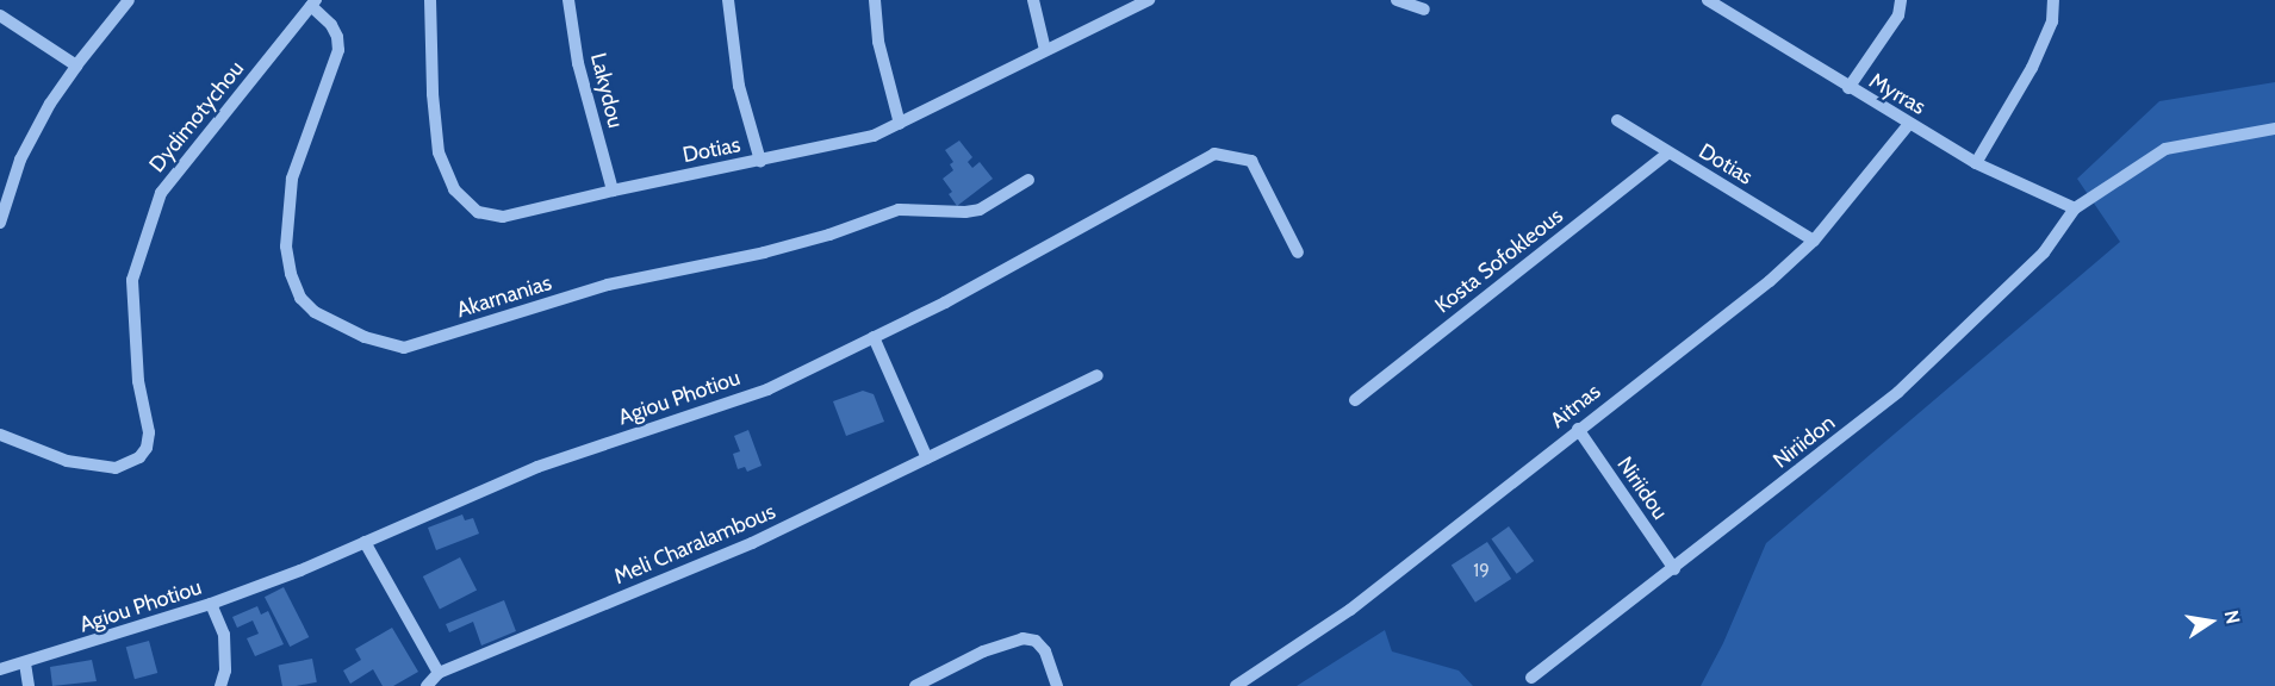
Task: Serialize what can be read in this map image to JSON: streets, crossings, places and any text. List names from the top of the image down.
{
  "streets": {
    "street": [
      "Lakydou",
      "Myrras",
      "Dydimotychou",
      "Dotias",
      "Kosta Sofokleous",
      "Akarnanias",
      "Agiou Photiou",
      "Aitnas",
      "Niriidon",
      "Niriidou",
      "Meli Charalambous"
    ]
  },
  "crossings": [
    ["Lakydou", "Dotias"],
    ["Myrras", "Aitnas"],
    ["Myrras", "Niriidon"],
    ["Dydimotychou", "Akarnanias"],
    ["Dotias", "Kosta Sofokleous"],
    ["Dotias", "Aitnas"],
    ["Aitnas", "Niriidou"],
    ["Niriidon", "Niriidou"]
  ],
  "house_numbers": ["19"],
  "north": "right"
}
